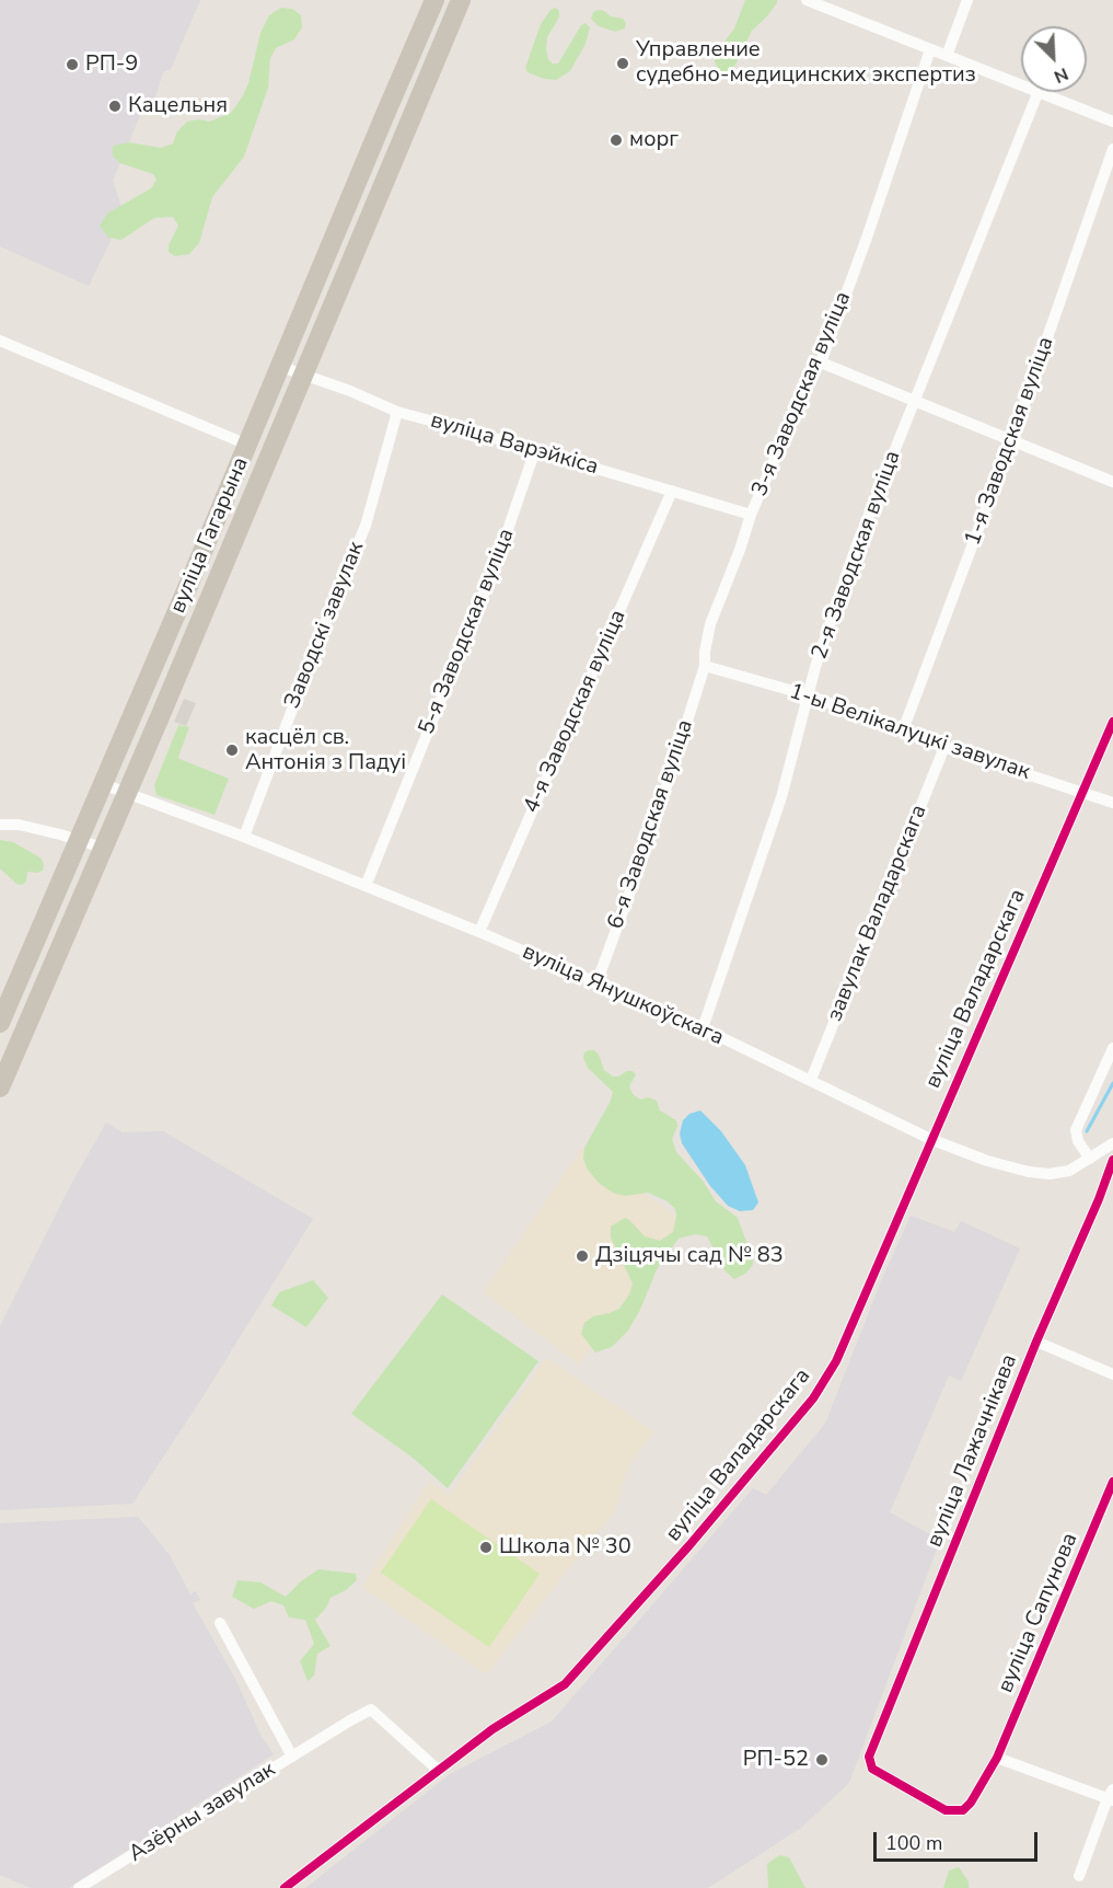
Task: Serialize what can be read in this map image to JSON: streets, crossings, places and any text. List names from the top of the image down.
{
  "streets": {
    "main road": ["вуліца Гагарына"],
    "street": [
      "3-я Заводская вуліца",
      "1-я Заводская вуліца",
      "вуліца Варэйкіса",
      "2-я Заводская вуліца",
      "Заводскі завулак",
      "5-я Заводская вуліца",
      "4-я Заводская вуліца",
      "1-ы Велікалуцкі завулак",
      "6-я Заводская вуліца",
      "завулак Валадарскага",
      "вуліца Валадарскага",
      "вуліца Янушкоўскага",
      "вуліца Лажачнікава",
      "вуліца Сапунова",
      "Азёрны завулак"
    ]
  },
  "crossings": [
    ["3-я Заводская вуліца", "вуліца Варэйкіса"],
    ["3-я Заводская вуліца", "1-ы Велікалуцкі завулак"],
    ["3-я Заводская вуліца", "6-я Заводская вуліца"],
    ["1-я Заводская вуліца", "1-ы Велікалуцкі завулак"],
    ["вуліца Варэйкіса", "вуліца Гагарына"],
    ["вуліца Варэйкіса", "Заводскі завулак"],
    ["вуліца Варэйкіса", "5-я Заводская вуліца"],
    ["вуліца Варэйкіса", "4-я Заводская вуліца"],
    ["вуліца Гагарына", "вуліца Янушкоўскага"],
    ["2-я Заводская вуліца", "1-ы Велікалуцкі завулак"],
    ["2-я Заводская вуліца", "вуліца Янушкоўскага"],
    ["Заводскі завулак", "вуліца Янушкоўскага"],
    ["5-я Заводская вуліца", "вуліца Янушкоўскага"],
    ["4-я Заводская вуліца", "вуліца Янушкоўскага"],
    ["1-ы Велікалуцкі завулак", "6-я Заводская вуліца"],
    ["1-ы Велікалуцкі завулак", "завулак Валадарскага"],
    ["1-ы Велікалуцкі завулак", "вуліца Валадарскага"],
    ["6-я Заводская вуліца", "вуліца Янушкоўскага"],
    ["завулак Валадарскага", "вуліца Янушкоўскага"],
    ["вуліца Валадарскага", "вуліца Янушкоўскага"],
    ["вуліца Валадарскага", "Азёрны завулак"],
    ["вуліца Лажачнікава", "вуліца Сапунова"]
  ],
  "places": [
    "Управление судебно-медицинских экспертиз",
    "РП-9",
    "Кацельня",
    "морг",
    "касцёл св. Антонія з Падуі",
    "Дзіцячы сад № 83",
    "Школа № 30",
    "РП-52"
  ],
  "scale_bar": "100 m",
  "north": "bottom right"
}
